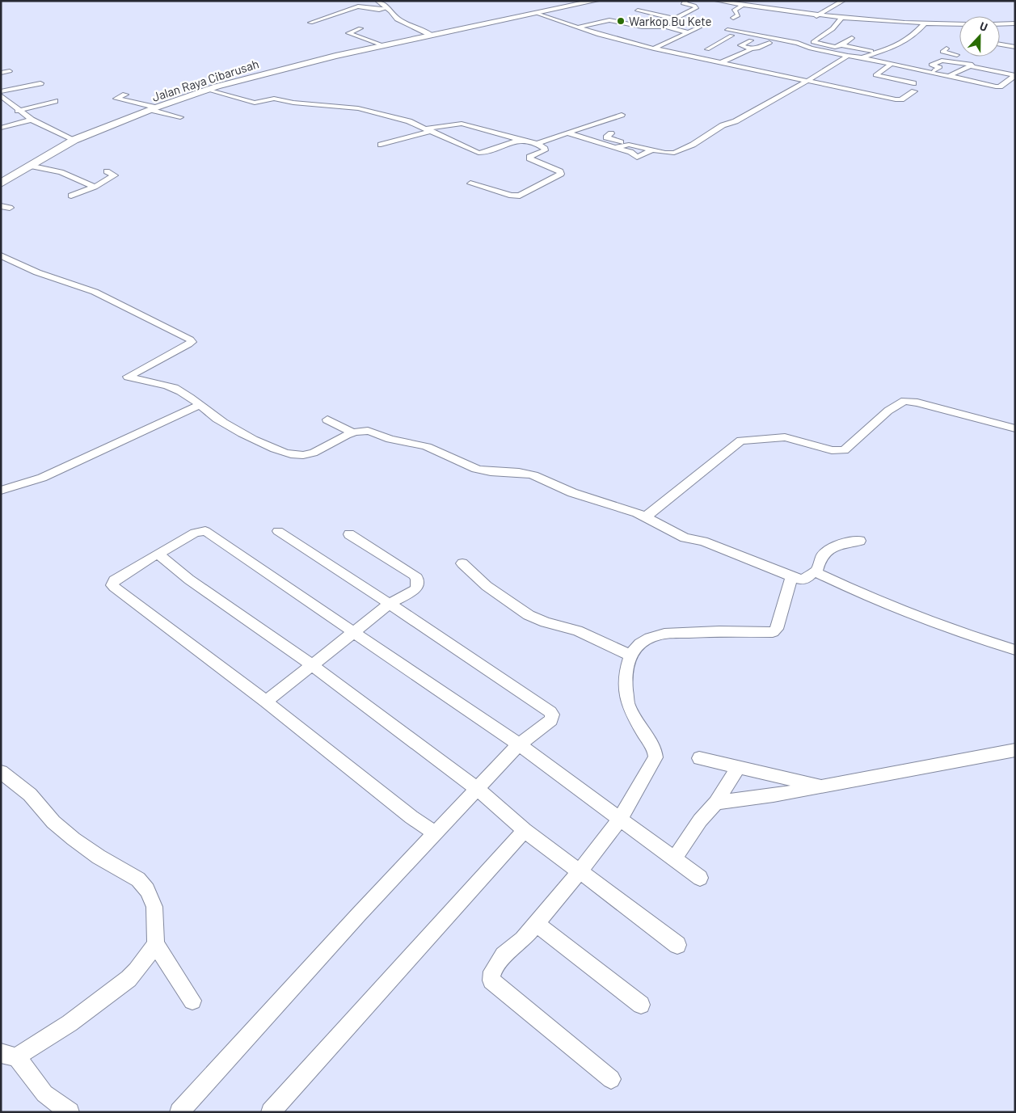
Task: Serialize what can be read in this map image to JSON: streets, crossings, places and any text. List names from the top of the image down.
{
  "streets": {
    "main road": ["Jalan Raya Cibarusah"]
  },
  "places": ["Warkop Bu Kete"],
  "north": "top"
}
